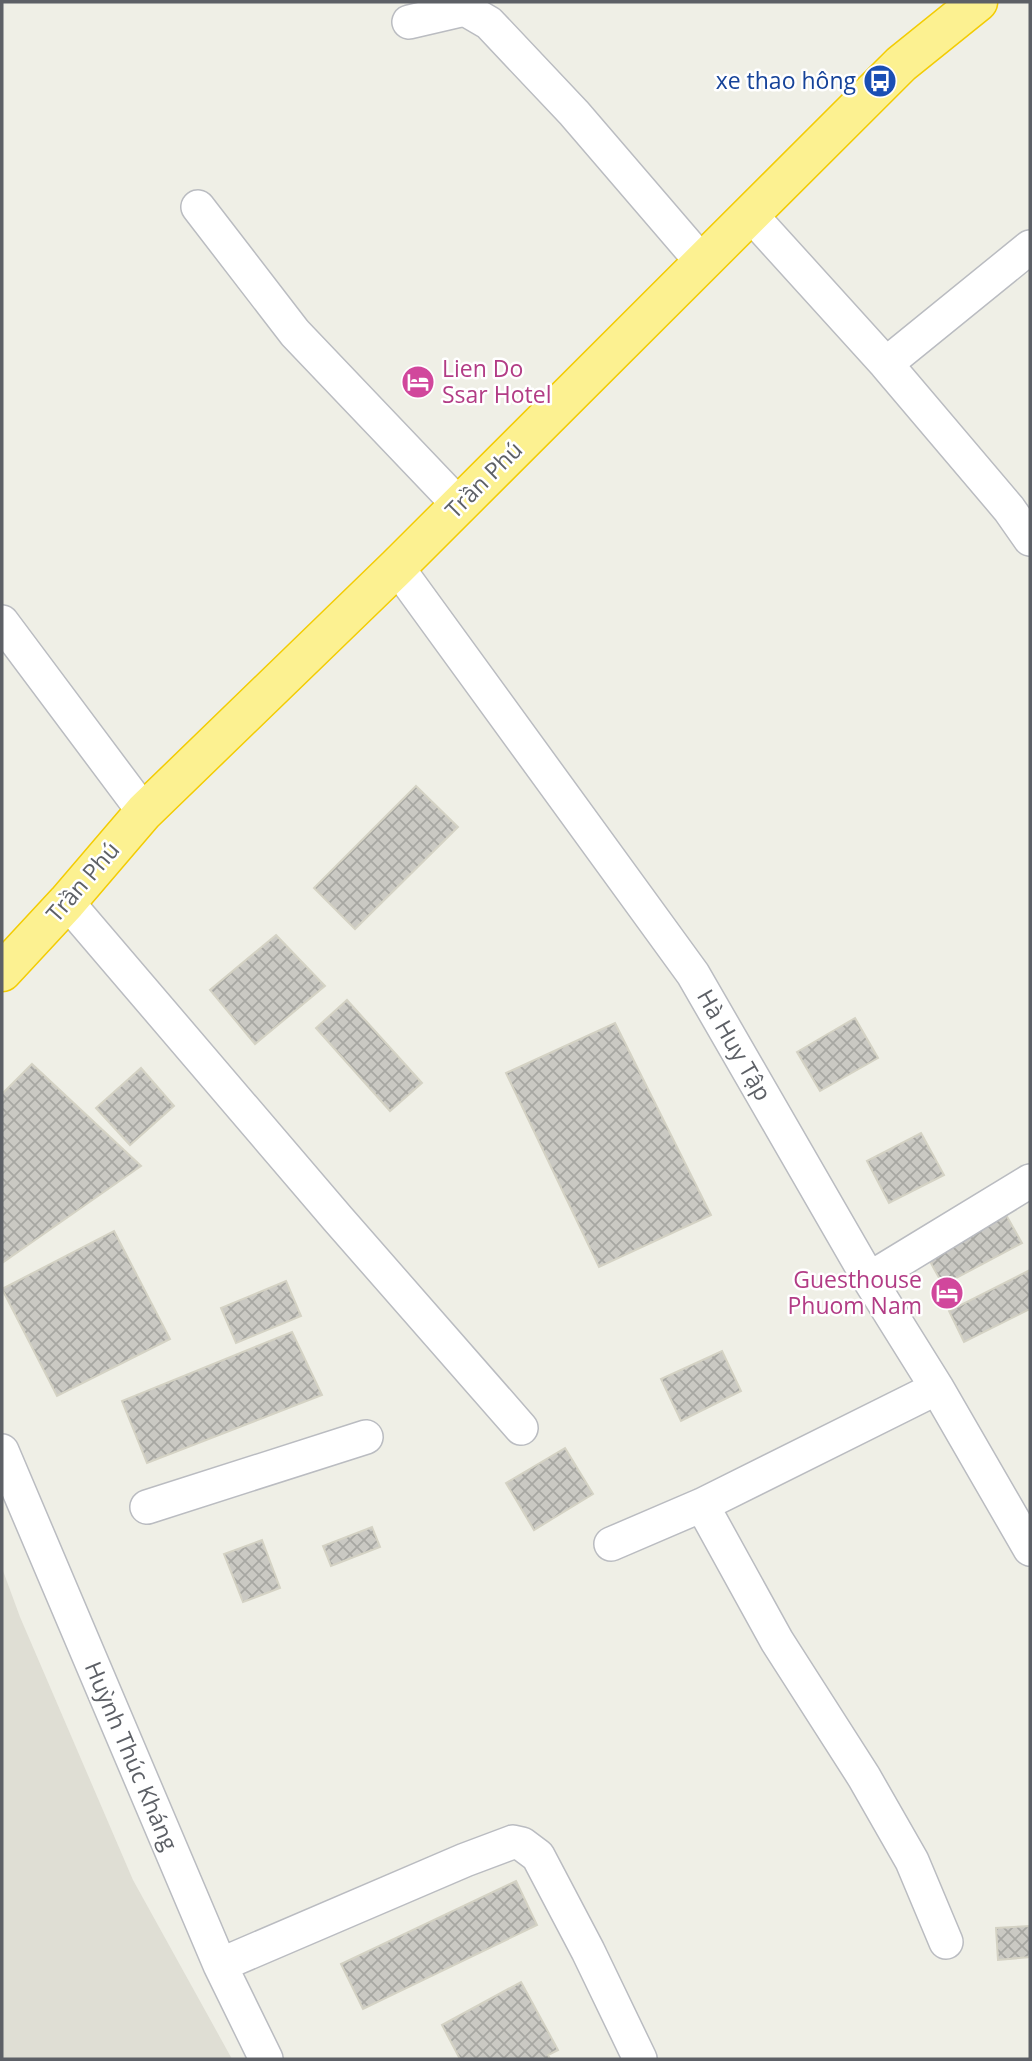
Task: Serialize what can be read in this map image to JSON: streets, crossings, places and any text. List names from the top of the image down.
{
  "streets": {
    "highway": ["Trần Phú"],
    "street": ["Hà Huy Tập", "Huỳnh Thúc Kháng"]
  },
  "crossings": [
    ["Trần Phú", "Hà Huy Tập"]
  ],
  "places": {
    "bus stop": ["xe thao hông"],
    "hotel": ["Lien Do Ssar Hotel", "Guesthouse Phuom Nam"]
  }
}
